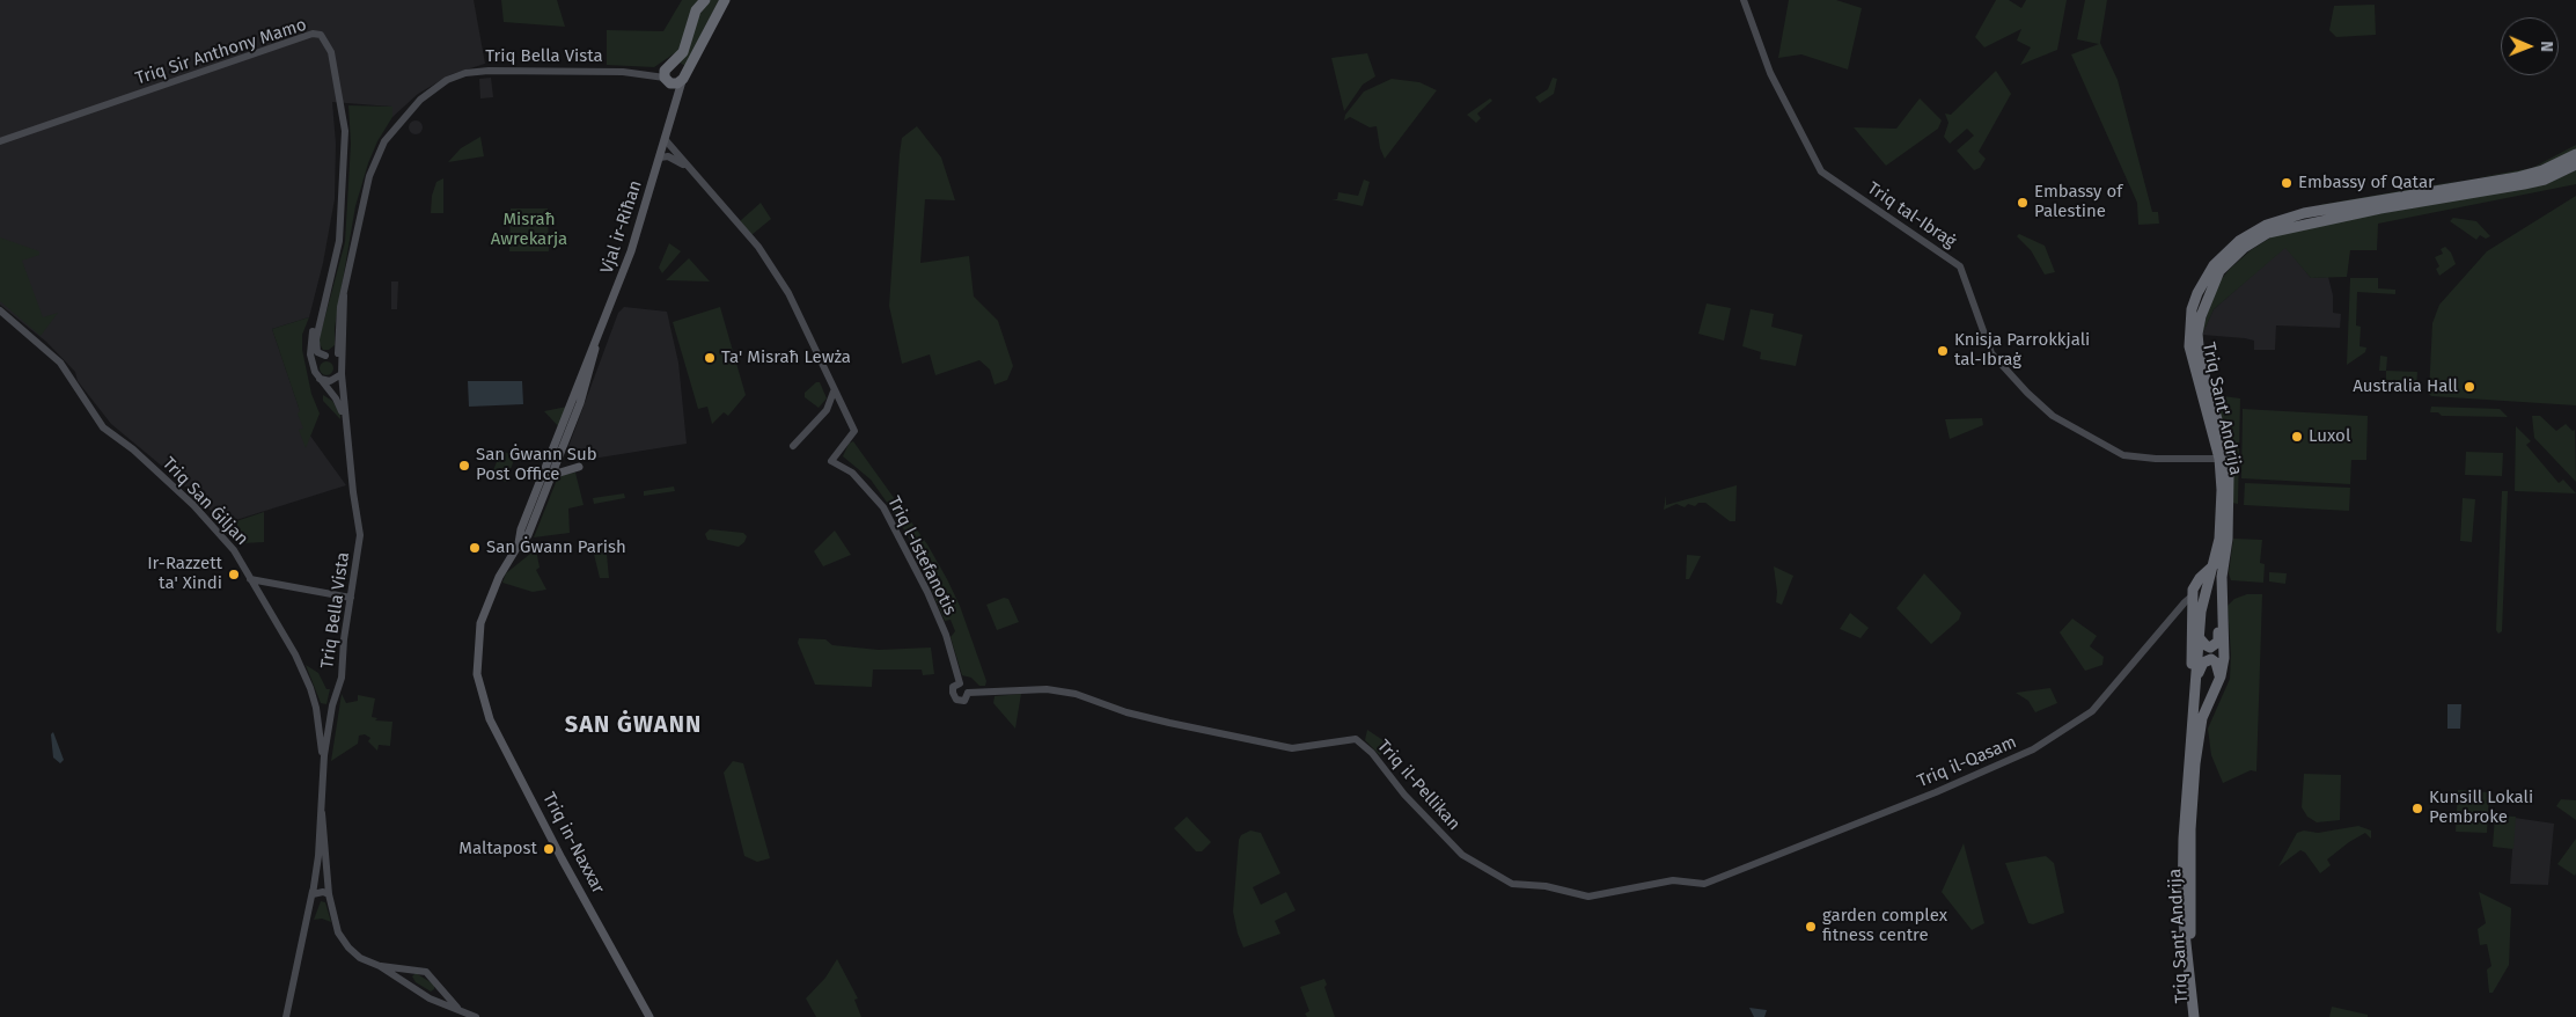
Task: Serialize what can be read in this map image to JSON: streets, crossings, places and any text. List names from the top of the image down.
{
  "streets": {
    "highway": ["Triq Sant' Andrija"],
    "main road": ["Vjal ir-Riħan", "Triq in-Naxxar"],
    "street": [
      "Triq Sir Anthony Mamo",
      "Triq Bella Vista",
      "Triq tal-Ibraġ",
      "Triq San Ġiljan",
      "Triq l-Istefanotis",
      "Triq il-Qasam",
      "Triq il-Pellikan"
    ]
  },
  "crossings": [
    ["Triq Sir Anthony Mamo", "Triq Bella Vista"],
    ["Triq Bella Vista", "Vjal ir-Riħan"],
    ["Triq Bella Vista", "Triq San Ġiljan"],
    ["Triq tal-Ibraġ", "Triq Sant' Andrija"],
    ["Vjal ir-Riħan", "Triq in-Naxxar"],
    ["Triq l-Istefanotis", "Triq il-Pellikan"],
    ["Triq il-Qasam", "Triq il-Pellikan"]
  ],
  "districts": ["SAN ĠWANN"],
  "parks": ["Misraħ Awrekarja"],
  "places": [
    "Embassy of Qatar",
    "Embassy of Palestine",
    "Knisja Parrokkjali tal-Ibraġ",
    "Ta' Misraħ Lewża",
    "Australia Hall",
    "Luxol",
    "San Ġwann Sub Post Office",
    "San Ġwann Parish",
    "Ir-Razzett ta' Xindi",
    "Kunsill Lokali Pembroke",
    "Maltapost",
    "garden complex fitness centre"
  ],
  "north": "right"
}
